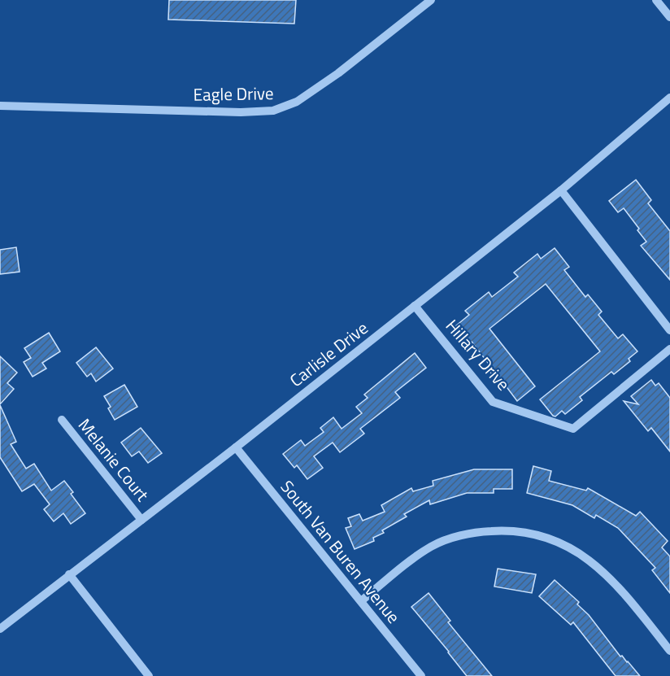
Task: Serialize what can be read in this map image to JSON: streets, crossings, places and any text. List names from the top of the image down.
{
  "streets": {
    "street": [
      "Eagle Drive",
      "Carlisle Drive",
      "Hillary Drive",
      "Melanie Court",
      "South Van Buren Avenue"
    ]
  },
  "crossings": [
    ["Carlisle Drive", "Hillary Drive"],
    ["Carlisle Drive", "Melanie Court"],
    ["Carlisle Drive", "South Van Buren Avenue"]
  ]
}
